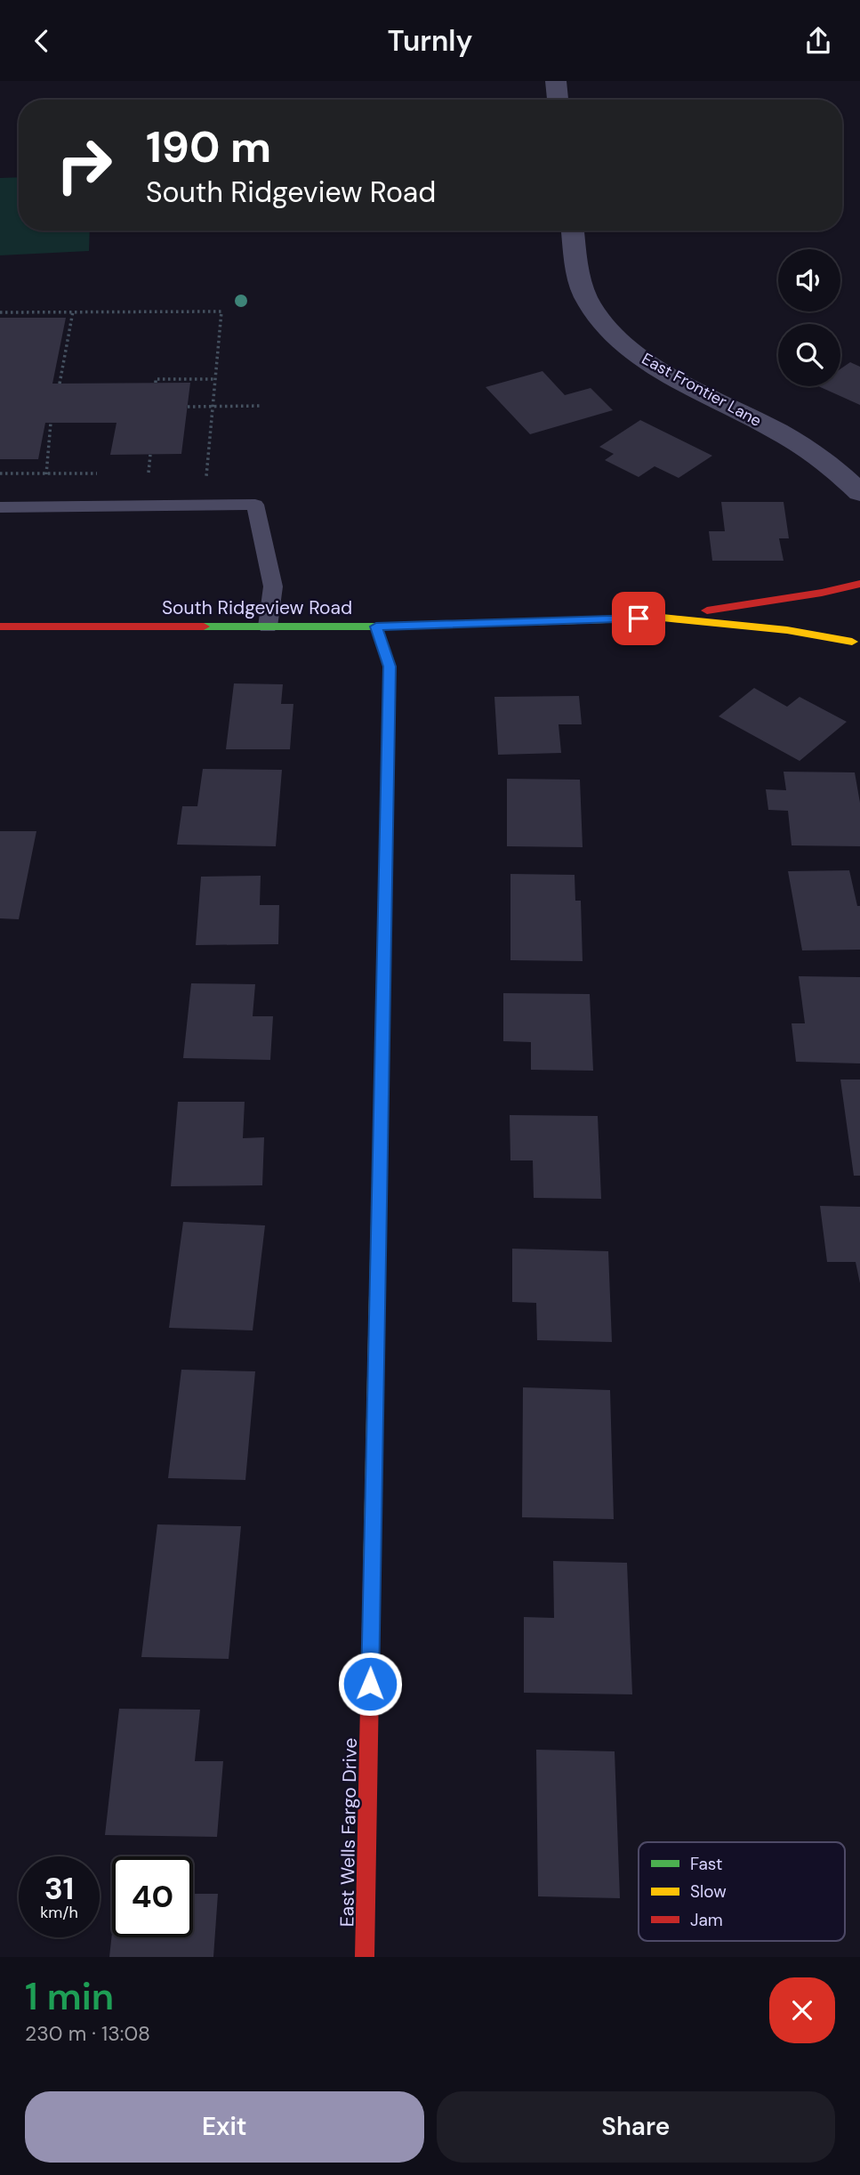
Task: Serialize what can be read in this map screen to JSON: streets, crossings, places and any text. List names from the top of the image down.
{
  "streets": {
    "street": ["East Frontier Lane", "South Ridgeview Road", "East Wells Fargo Drive"]
  },
  "crossings": [
    ["South Ridgeview Road", "East Wells Fargo Drive"]
  ],
  "legend": ["Fast", "Slow", "Jam"],
  "page": {
    "header": "Turnly",
    "turn": ["190 m", "South Ridgeview Road"],
    "speed": "31 km/h",
    "limit": "40",
    "heading": ["1 min", "230 m · 13:08"],
    "buttons": ["Exit", "Share"]
  }
}
